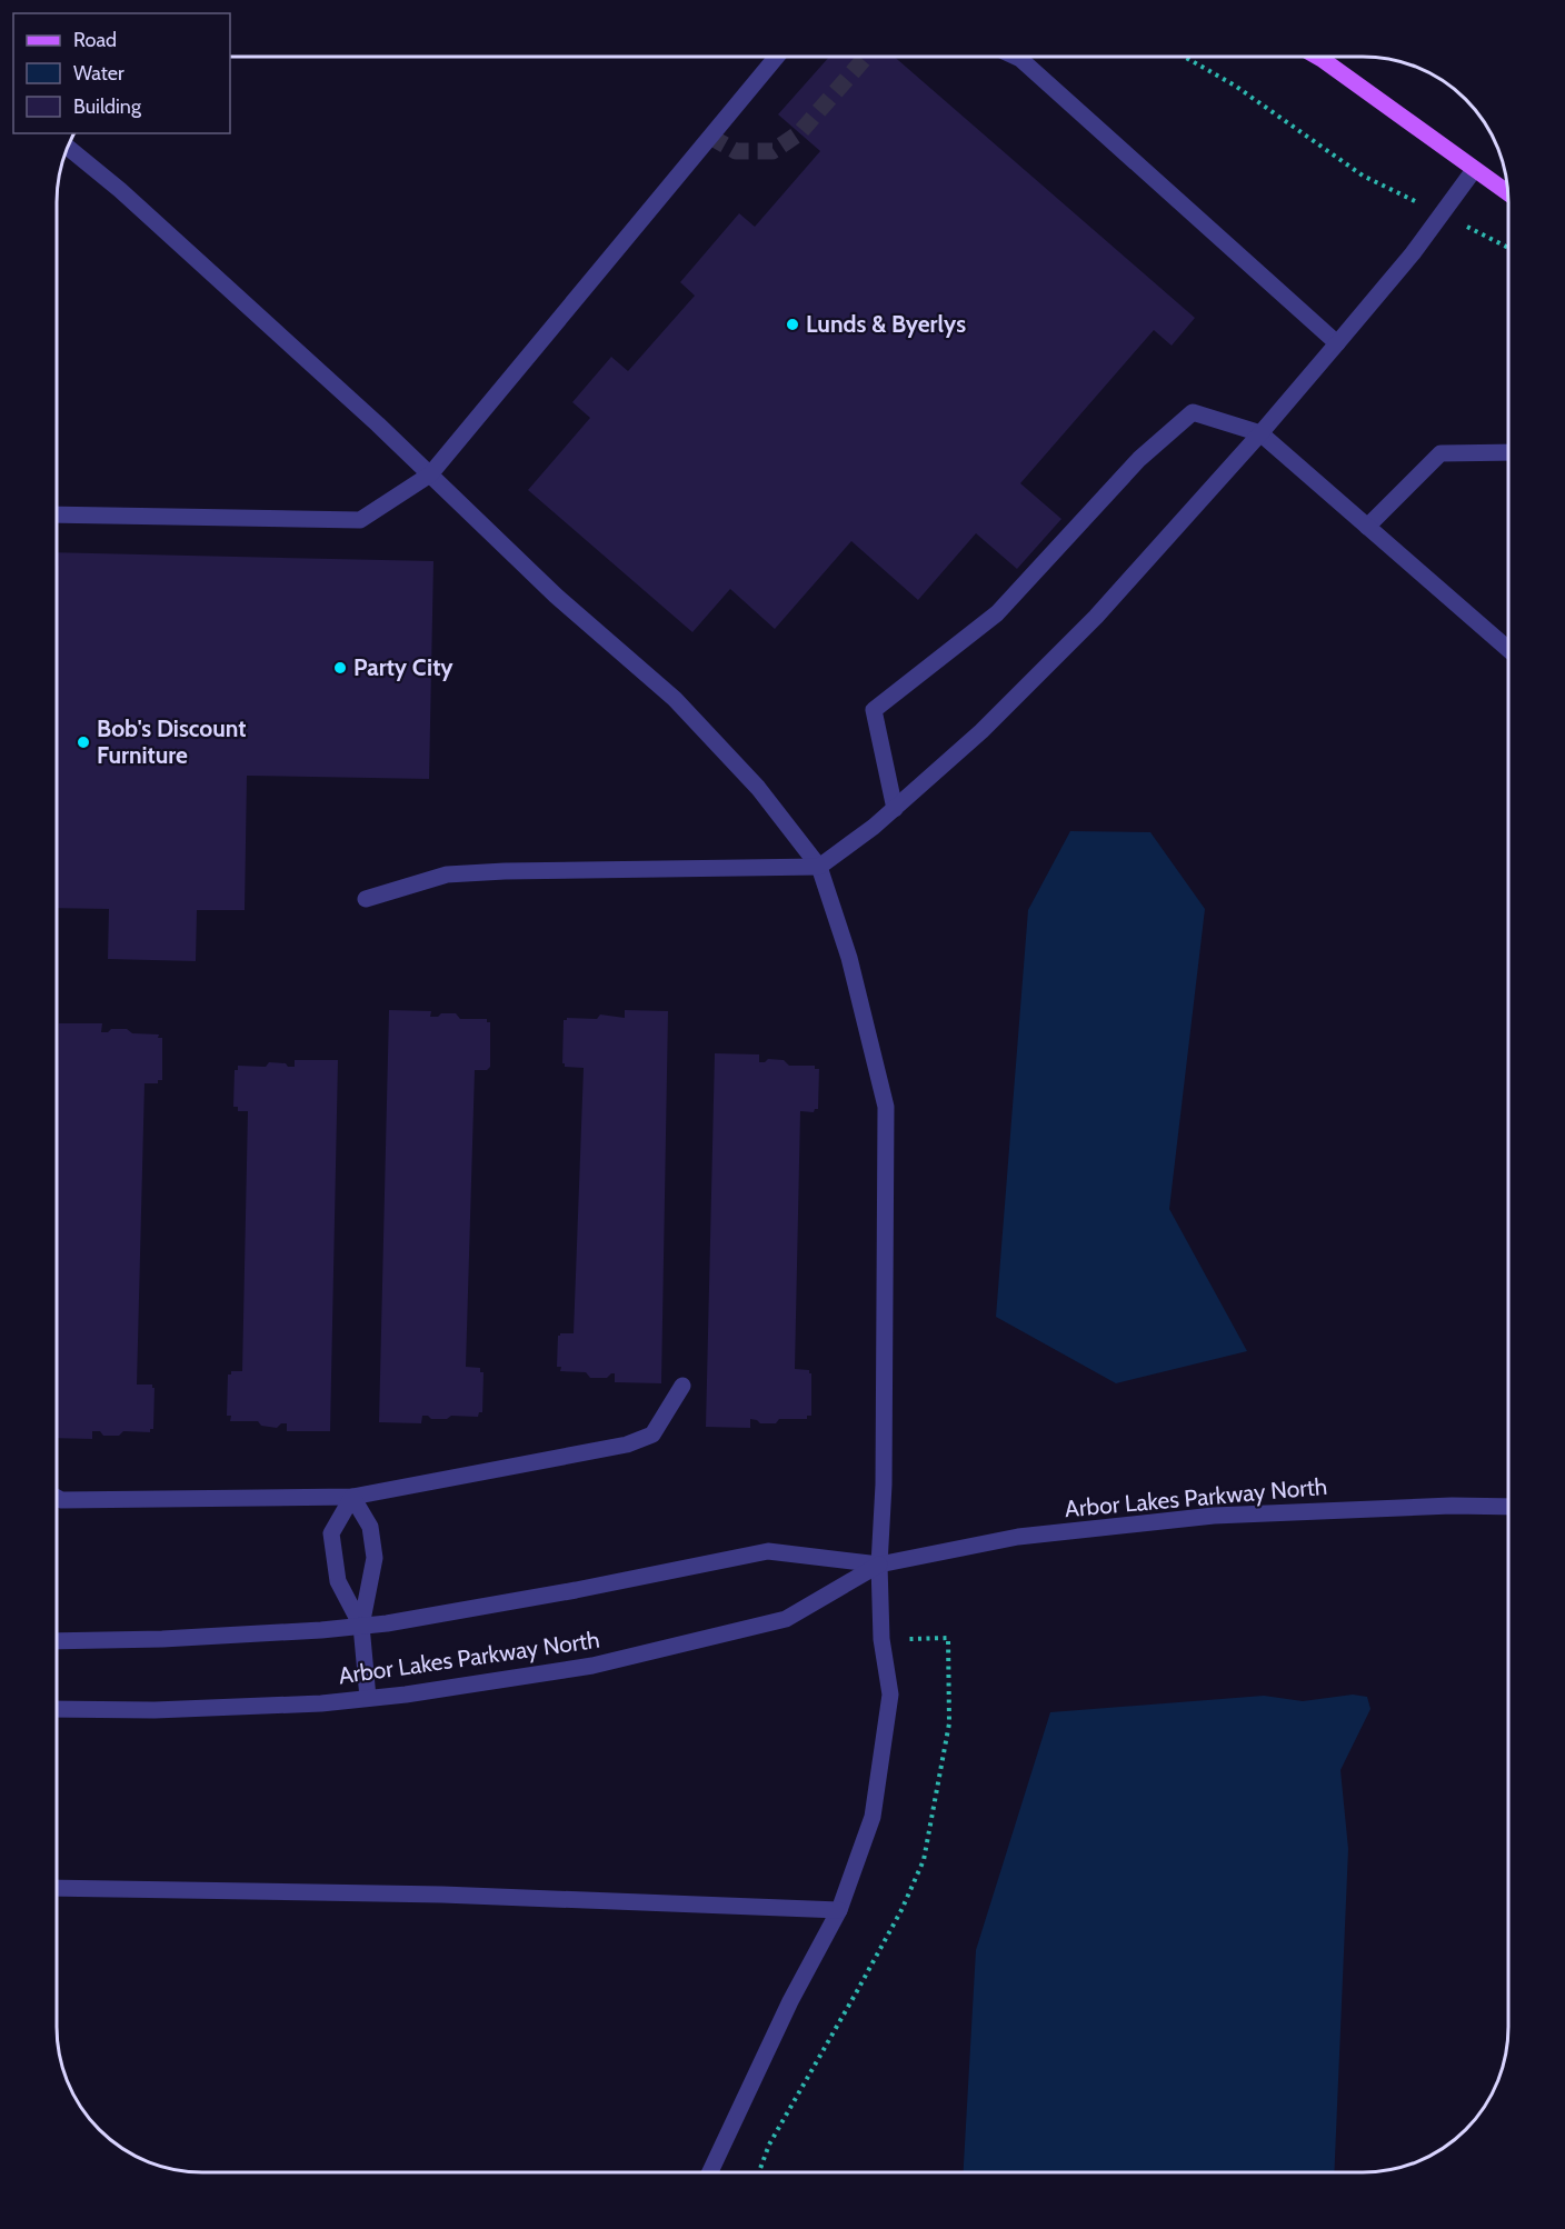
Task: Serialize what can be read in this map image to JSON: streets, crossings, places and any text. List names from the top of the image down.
{
  "streets": {
    "street": ["Arbor Lakes Parkway North"]
  },
  "places": ["Lunds & Byerlys", "Party City", "Bob's Discount Furniture"],
  "legend": ["Road", "Water", "Building"]
}
